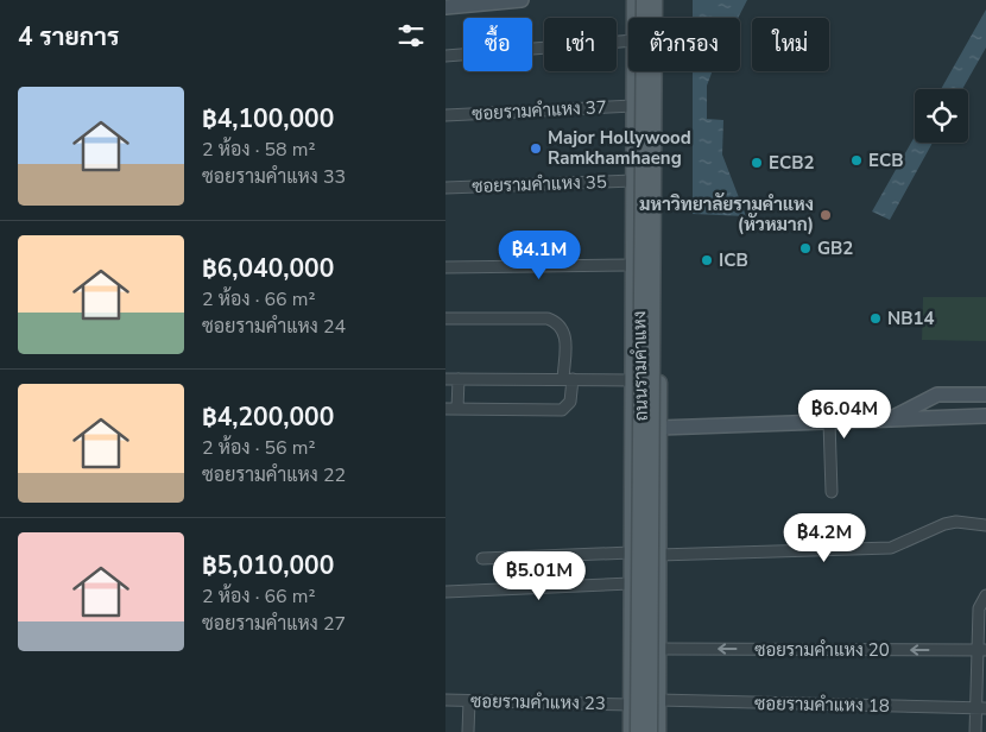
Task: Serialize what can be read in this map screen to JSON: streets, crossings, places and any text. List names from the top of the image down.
{
  "streets": {
    "main road": ["ถนนรามคำแหง"],
    "street": [
      "ซอยรามคำแหง 37",
      "ซอยรามคำแหง 35",
      "ซอยรามคำแหง 20",
      "ซอยรามคำแหง 23",
      "ซอยรามคำแหง 18"
    ]
  },
  "crossings": [
    ["ซอยรามคำแหง 37", "ถนนรามคำแหง"],
    ["ซอยรามคำแหง 35", "ถนนรามคำแหง"],
    ["ถนนรามคำแหง", "ซอยรามคำแหง 20"],
    ["ถนนรามคำแหง", "ซอยรามคำแหง 23"],
    ["ถนนรามคำแหง", "ซอยรามคำแหง 18"]
  ],
  "one_way": ["ซอยรามคำแหง 20"],
  "places": [
    "Major Hollywood Ramkhamhaeng",
    "ECB",
    "ECB2",
    "มหาวิทยาลัยรามคำแหง (หัวหมาก)",
    "GB2",
    "ICB",
    "NB14"
  ],
  "page": {
    "heading": "4 รายการ",
    "chip": [
      "ซื้อ",
      "เช่า",
      "ตัวกรอง",
      "ใหม่"
    ],
    "list": [
      {
        "name": "฿4,100,000",
        "note": "2 ห้อง · 58 m² · ซอยรามคำแหง 33"
      },
      {
        "name": "฿6,040,000",
        "note": "2 ห้อง · 66 m² · ซอยรามคำแหง 24"
      },
      {
        "name": "฿4,200,000",
        "note": "2 ห้อง · 56 m² · ซอยรามคำแหง 22"
      },
      {
        "name": "฿5,010,000",
        "note": "2 ห้อง · 66 m² · ซอยรามคำแหง 27"
      }
    ],
    "price": [
      "฿4.1M",
      "฿6.04M",
      "฿4.2M",
      "฿5.01M"
    ]
  }
}
